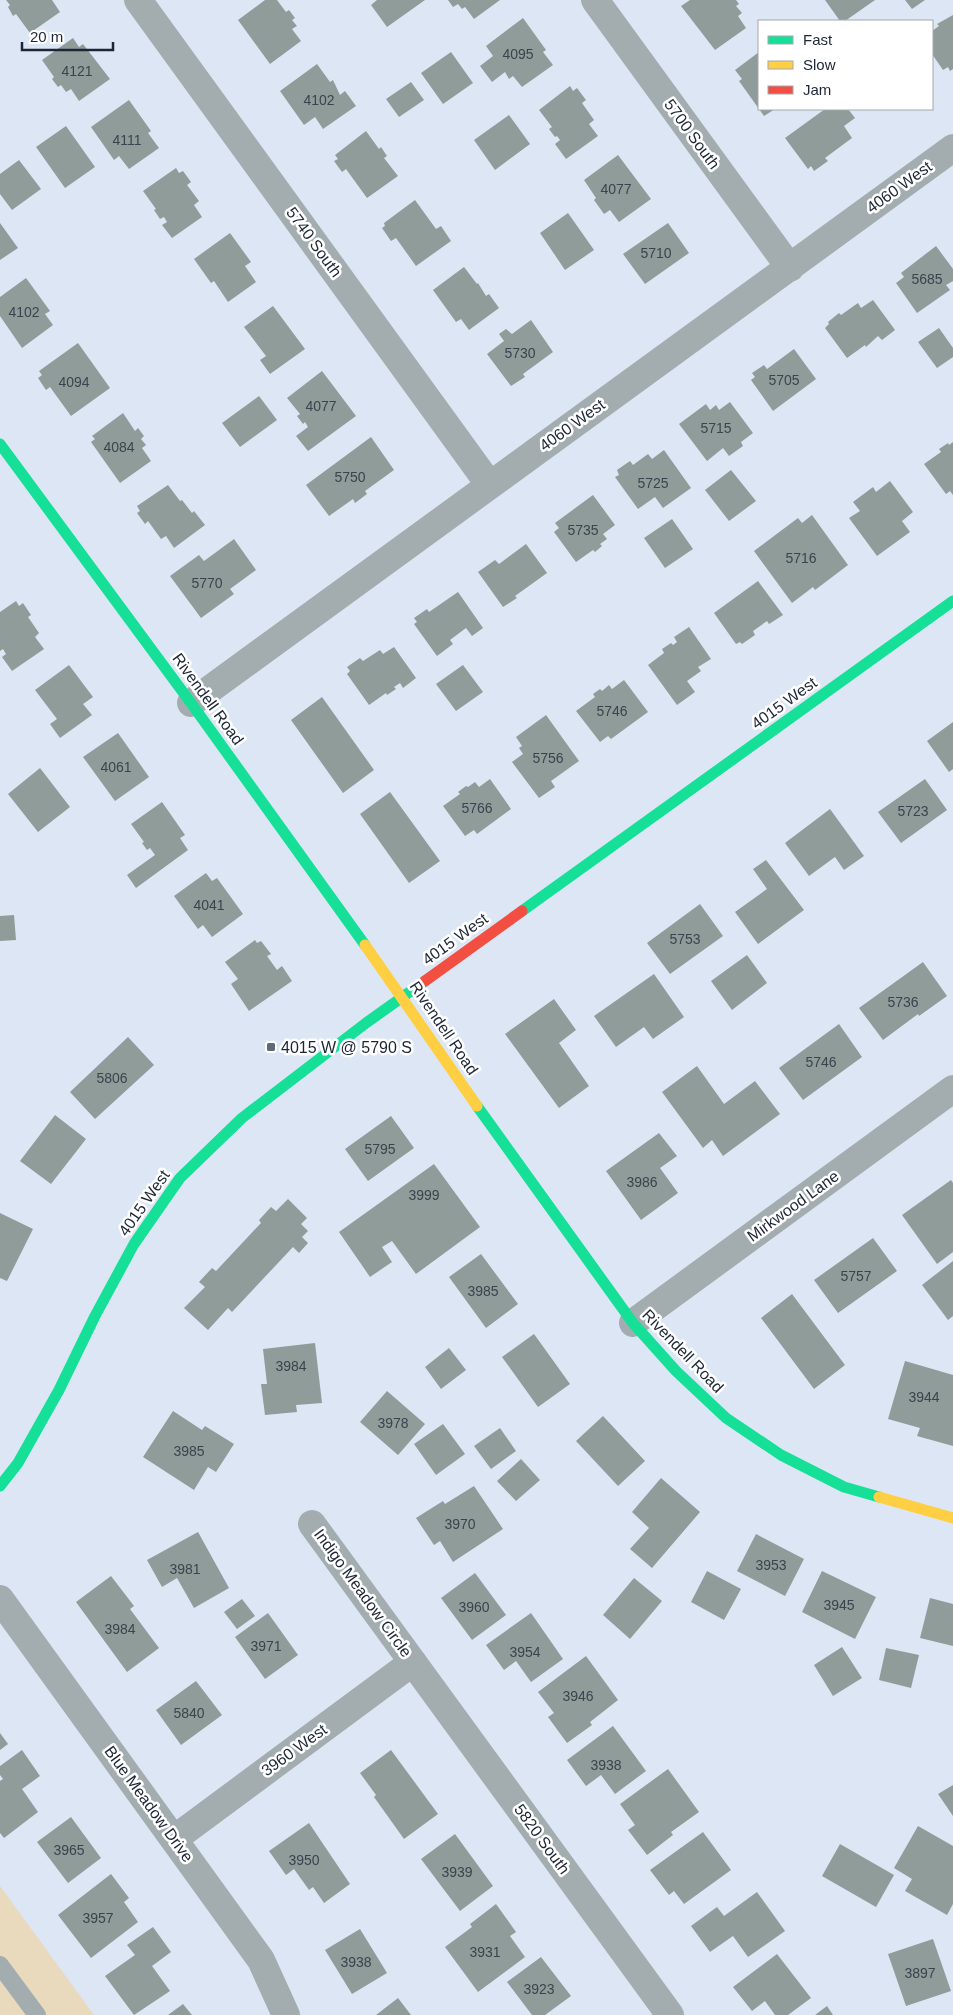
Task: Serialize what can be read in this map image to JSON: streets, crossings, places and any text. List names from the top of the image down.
{
  "streets": {
    "street": [
      "5700 South",
      "4060 West",
      "5740 South",
      "Rivendell Road",
      "4015 West",
      "Mirkwood Lane",
      "Indigo Meadow Circle",
      "3960 West",
      "Blue Meadow Drive",
      "5820 South"
    ]
  },
  "crossings": [
    ["5700 South", "4060 West"],
    ["4060 West", "5740 South"],
    ["4060 West", "Rivendell Road"],
    ["Rivendell Road", "4015 West"],
    ["Rivendell Road", "Mirkwood Lane"],
    ["Indigo Meadow Circle", "3960 West"],
    ["Indigo Meadow Circle", "5820 South"],
    ["3960 West", "Blue Meadow Drive"],
    ["3960 West", "5820 South"]
  ],
  "places": {
    "transit": ["4015 W @ 5790 S"]
  },
  "house_numbers": [
    "4095",
    "4121",
    "4102",
    "4111",
    "4077",
    "5710",
    "5685",
    "4102",
    "5730",
    "5705",
    "4094",
    "4077",
    "5715",
    "4084",
    "5750",
    "5725",
    "5735",
    "5716",
    "5770",
    "5746",
    "5756",
    "4061",
    "5766",
    "5723",
    "4041",
    "5753",
    "5736",
    "5746",
    "5806",
    "5795",
    "3986",
    "3999",
    "5757",
    "3985",
    "3984",
    "3944",
    "3978",
    "3985",
    "3970",
    "3953",
    "3981",
    "3945",
    "3960",
    "3984",
    "3971",
    "3954",
    "3946",
    "5840",
    "3938",
    "3965",
    "3950",
    "3939",
    "3957",
    "3931",
    "3938",
    "3897",
    "3923"
  ],
  "legend": ["Fast", "Slow", "Jam"],
  "scale_bar": "20 m"
}
